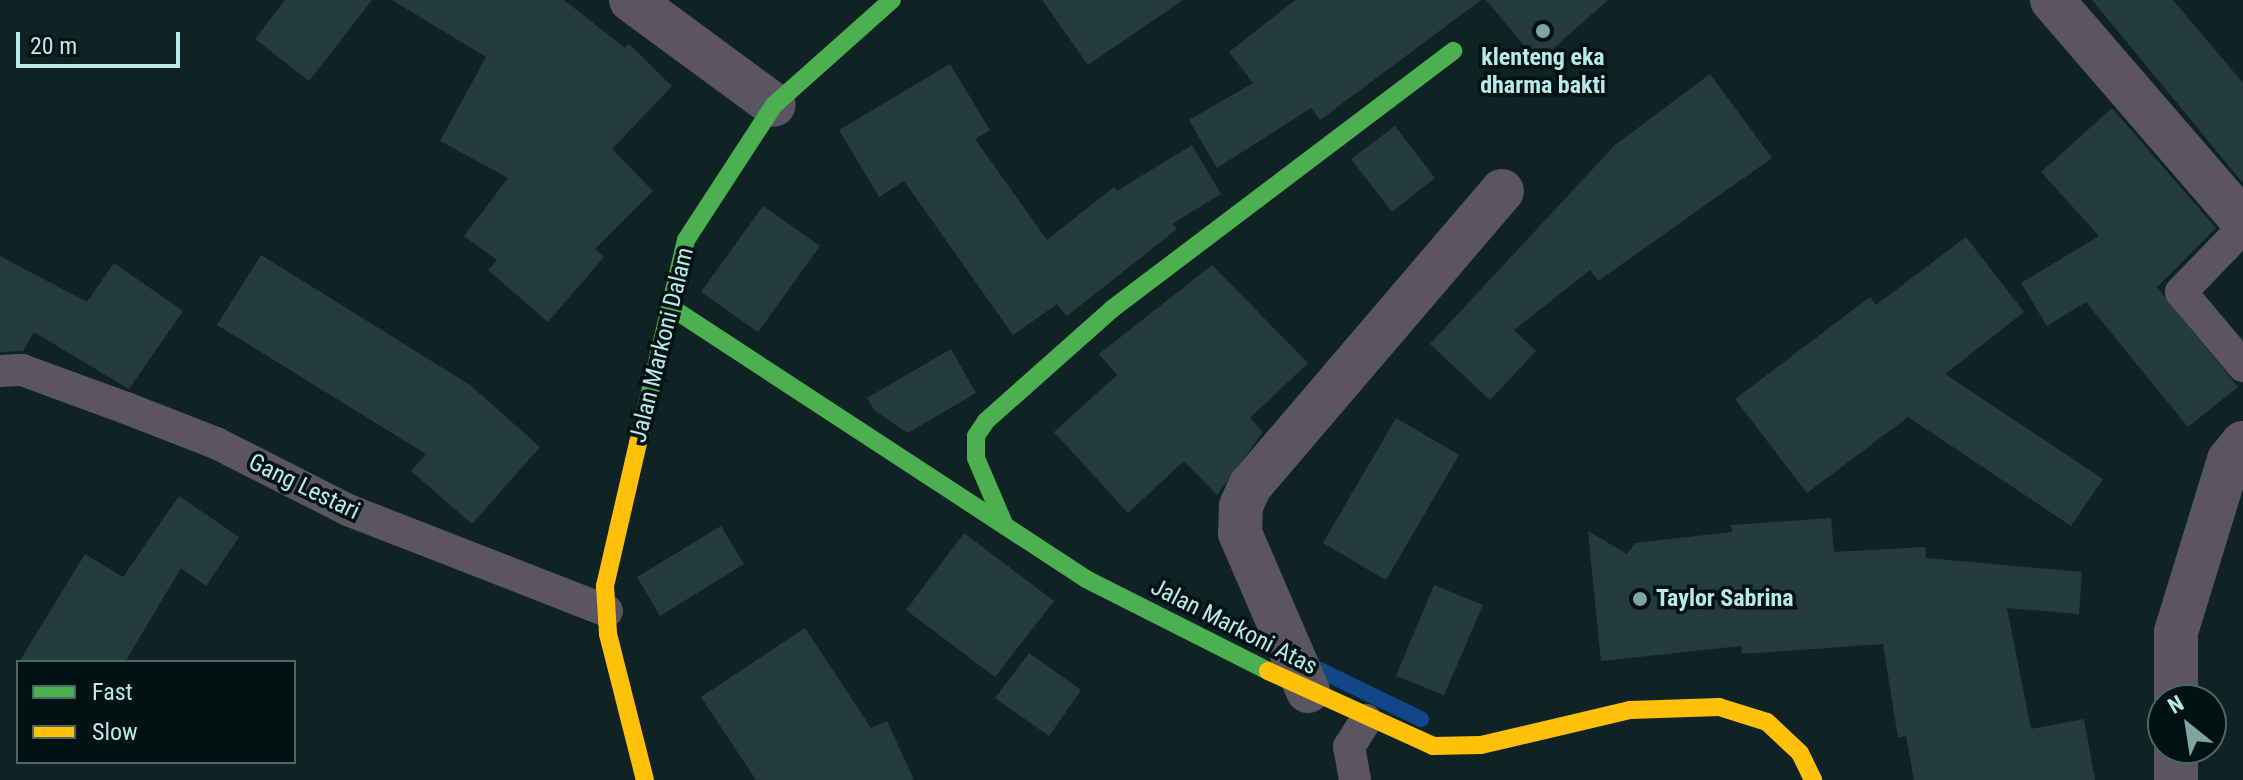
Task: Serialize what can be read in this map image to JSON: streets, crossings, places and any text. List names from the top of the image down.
{
  "streets": {
    "street": ["Jalan Markoni Dalam", "Jalan Markoni Atas"],
    "lane": ["Gang Lestari"]
  },
  "crossings": [
    ["Jalan Markoni Dalam", "Gang Lestari"],
    ["Jalan Markoni Dalam", "Jalan Markoni Atas"]
  ],
  "places": ["klenteng eka dharma bakti", "Taylor Sabrina"],
  "legend": ["Fast", "Slow"],
  "scale_bar": "20 m",
  "north": "top left"
}
